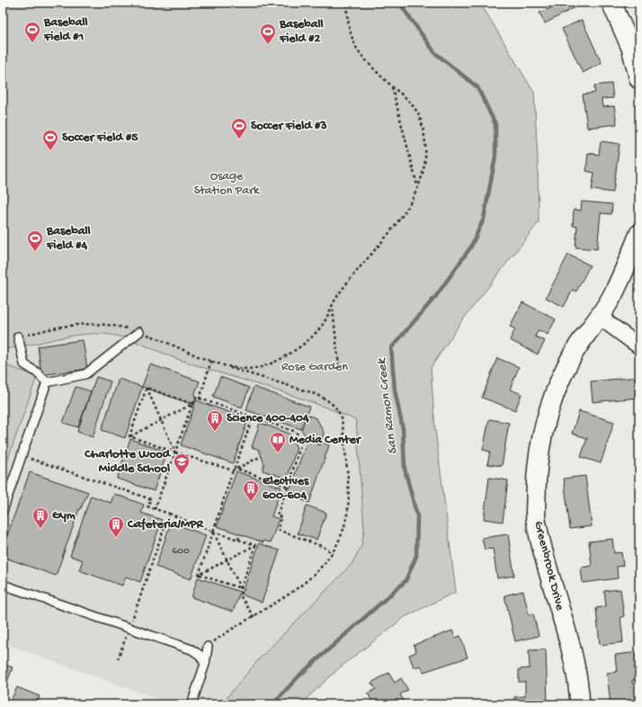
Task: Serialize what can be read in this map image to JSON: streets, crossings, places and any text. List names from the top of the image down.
{
  "streets": {
    "street": ["Greenbrook Drive"]
  },
  "water": ["San Ramon Creek"],
  "parks": ["Osage Station Park", "Rose Garden"],
  "places": {
    "sports": [
      "Baseball Field #1",
      "Baseball Field #2",
      "Soccer Field #3",
      "Soccer Field #5",
      "Baseball Field #4"
    ],
    "building": [
      "Science 400-404",
      "Electives 600-604",
      "Gym",
      "Cafeteria/MPR"
    ],
    "library": ["Media Center"],
    "school or university": ["Charlotte Wood Middle School"]
  },
  "house_numbers": ["600"]
}
